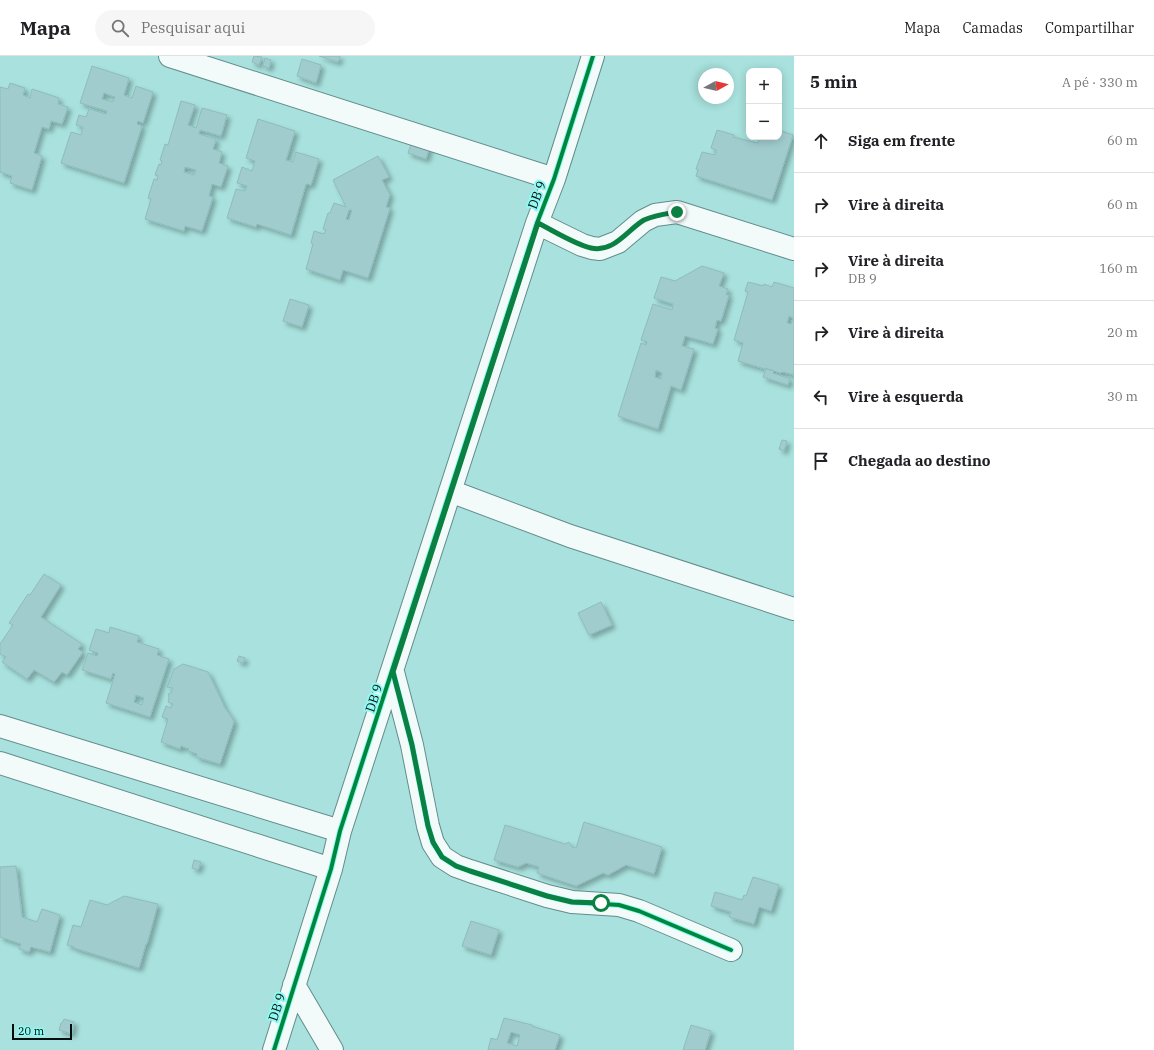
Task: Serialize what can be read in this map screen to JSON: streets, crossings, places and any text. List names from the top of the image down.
{
  "streets": {
    "street": ["DB 9"]
  },
  "scale_bar": "20 m",
  "north": "right",
  "page": {
    "header": "Mapa",
    "search": "Pesquisar aqui",
    "nav": ["Mapa", "Camadas", "Compartilhar"],
    "heading": ["5 min", "A pé · 330 m"],
    "map_buttons": ["+", "−"],
    "list": [
      ["Siga em frente", "60 m"],
      ["Vire à direita", "60 m"],
      ["Vire à direita", "DB 9", "160 m"],
      ["Vire à direita", "20 m"],
      ["Vire à esquerda", "30 m"],
      "Chegada ao destino"
    ],
    "scale": "20 m"
  }
}
